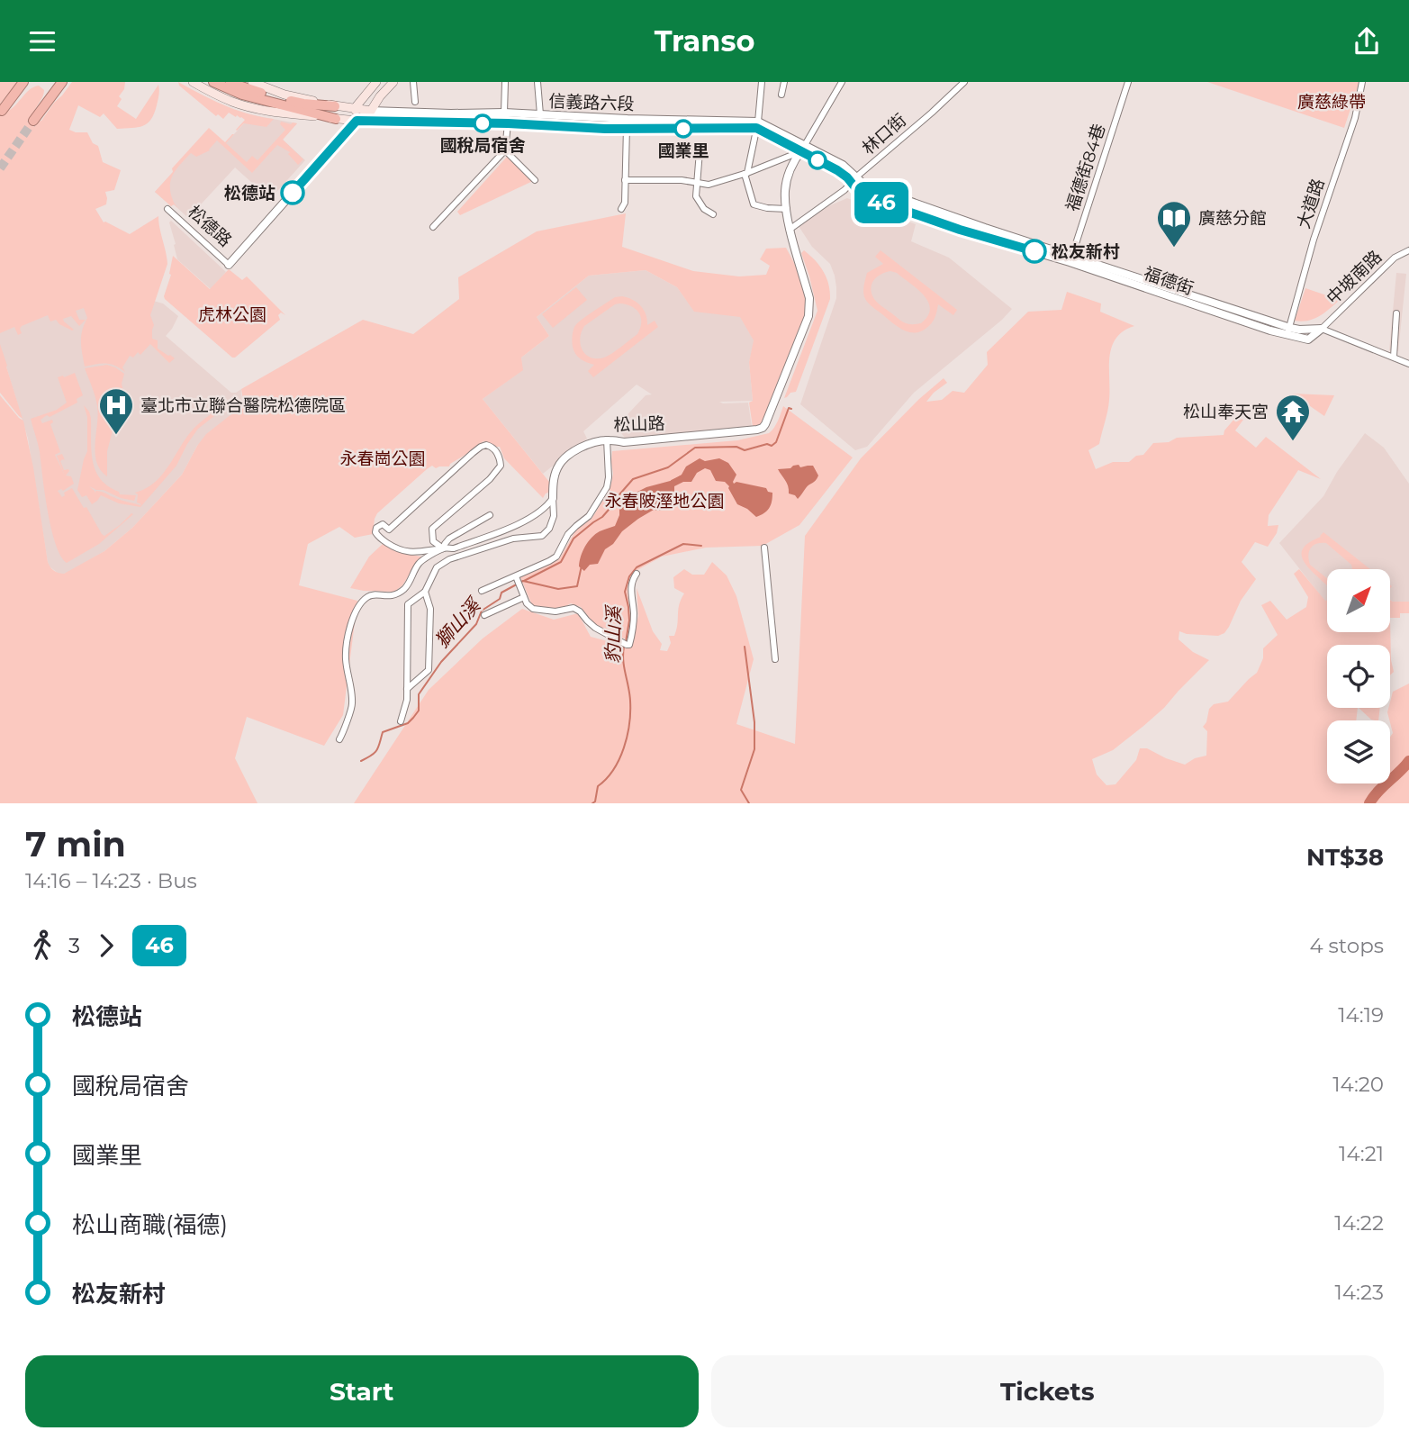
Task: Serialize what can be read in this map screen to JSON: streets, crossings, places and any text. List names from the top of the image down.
{
  "streets": {
    "main road": ["松德路"],
    "street": [
      "信義路六段",
      "林口街",
      "福德街84巷",
      "大道路",
      "中坡南路",
      "福德街",
      "松山路"
    ]
  },
  "crossings": [
    ["信義路六段", "松德路"],
    ["信義路六段", "福德街"],
    ["信義路六段", "松山路"],
    ["林口街", "福德街"],
    ["林口街", "松山路"],
    ["福德街84巷", "福德街"],
    ["大道路", "福德街"],
    ["中坡南路", "福德街"],
    ["福德街", "松山路"]
  ],
  "water": ["獅山溪", "豹山溪"],
  "parks": [
    "廣慈綠帶",
    "虎林公園",
    "永春崗公園",
    "永春陂溼地公園"
  ],
  "places": {
    "other": [
      "國稅局宿舍",
      "國業里",
      "松德站",
      "松友新村"
    ],
    "library": ["廣慈分館"],
    "hospital": ["臺北市立聯合醫院松德院區"],
    "temple": ["松山奉天宮"]
  },
  "lines": ["bus line 46"],
  "north": "top right",
  "page": {
    "header": "Transo",
    "on_map": "46",
    "heading": ["7 min", "14:16 – 14:23 · Bus", "NT$38"],
    "legs": ["3", "46", "4 stops"],
    "list": [
      {
        "name": "松德站",
        "value": "14:19"
      },
      {
        "name": "國稅局宿舍",
        "value": "14:20"
      },
      {
        "name": "國業里",
        "value": "14:21"
      },
      {
        "name": "松山商職(福德)",
        "value": "14:22"
      },
      {
        "name": "松友新村",
        "value": "14:23"
      }
    ],
    "buttons": ["Start", "Tickets"]
  }
}
